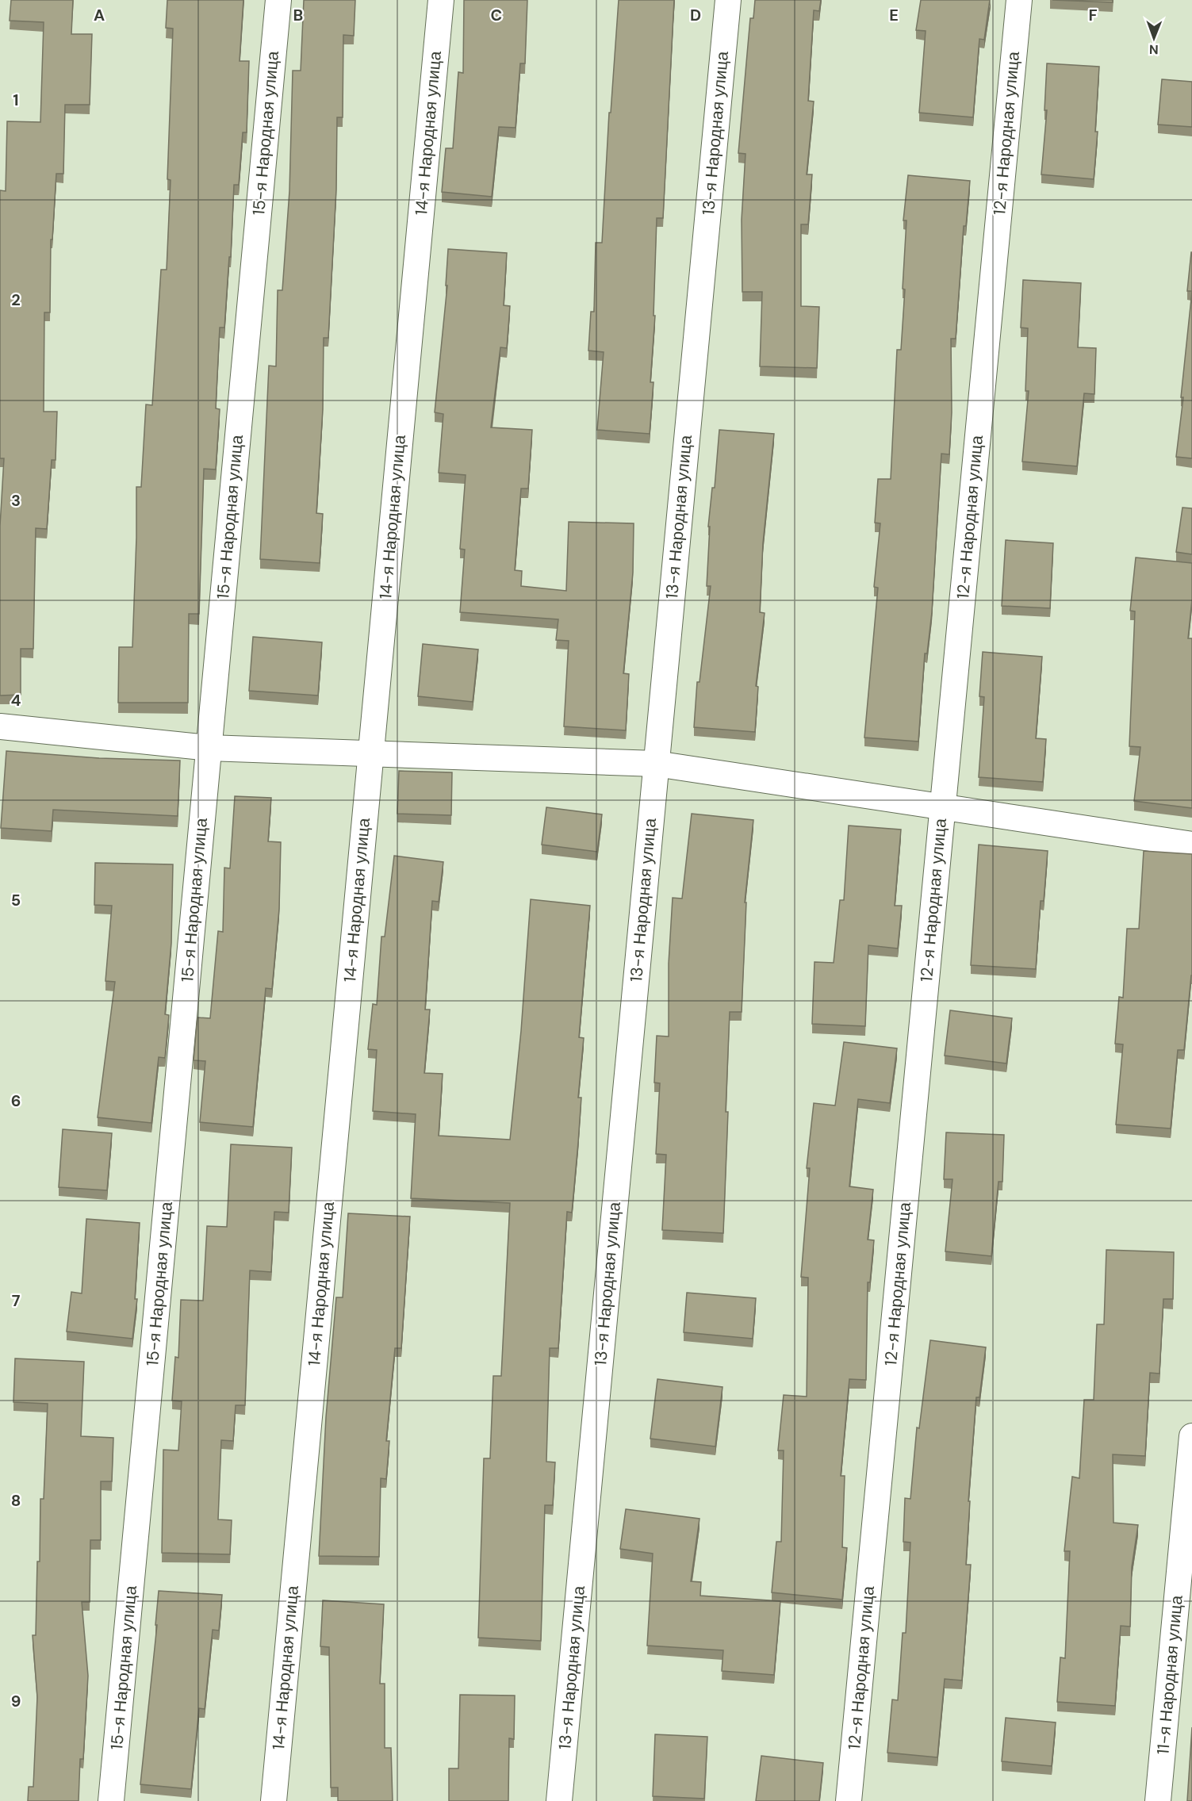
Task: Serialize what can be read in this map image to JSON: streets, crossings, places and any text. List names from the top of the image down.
{
  "streets": {
    "street": [
      "15-я Народная улица",
      "14-я Народная улица",
      "13-я Народная улица",
      "12-я Народная улица",
      "11-я Народная улица"
    ]
  },
  "north": "bottom",
  "grid": {
    "columns": [
      "A",
      "B",
      "C",
      "D",
      "E",
      "F"
    ],
    "rows": [
      "1",
      "2",
      "3",
      "4",
      "5",
      "6",
      "7",
      "8",
      "9"
    ]
  }
}
